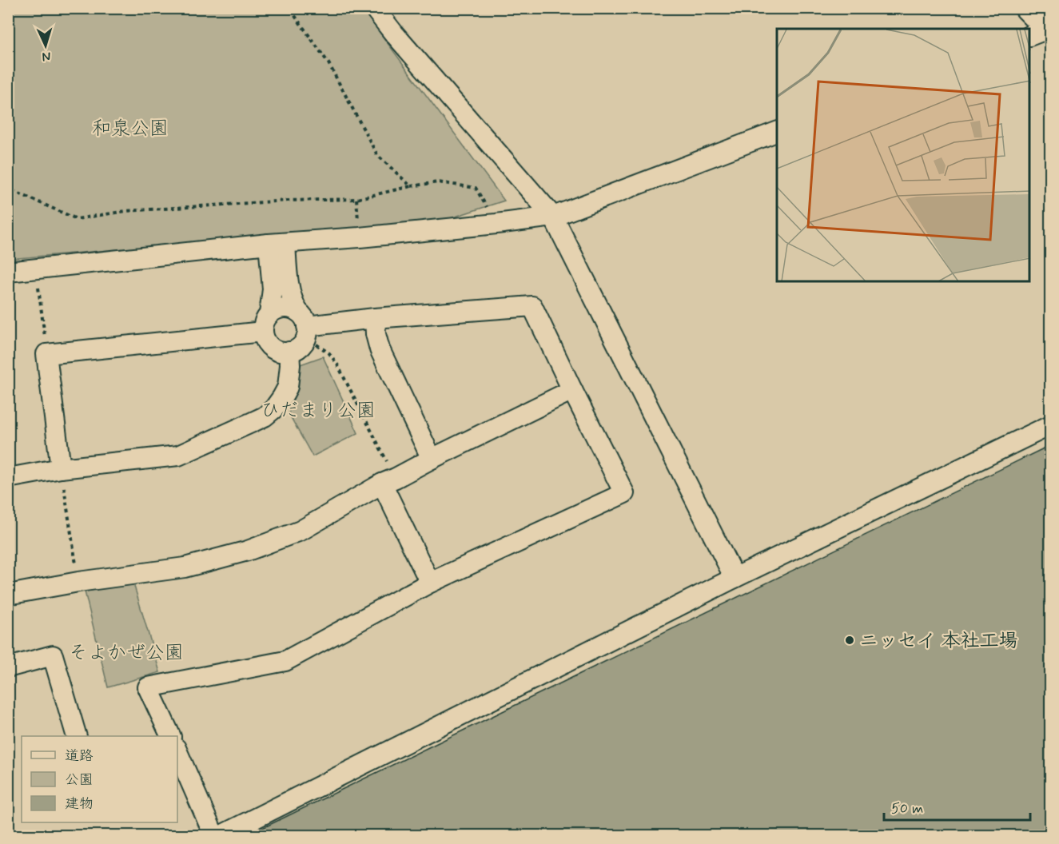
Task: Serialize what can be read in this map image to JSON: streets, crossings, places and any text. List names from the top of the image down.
{
  "parks": ["和泉公園", "ひだまり公園", "そよかぜ公園"],
  "places": ["ニッセイ 本社工場"],
  "legend": ["道路", "公園", "建物"],
  "scale_bar": "50 m",
  "north": "bottom"
}
